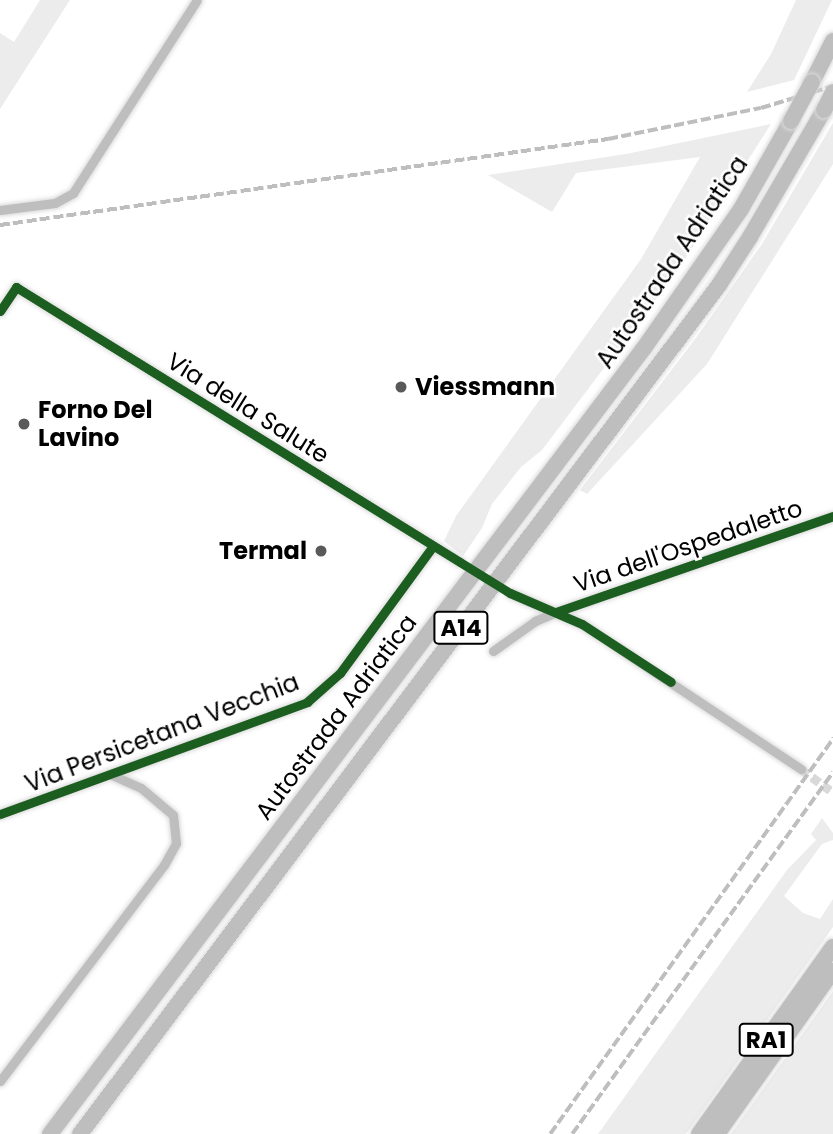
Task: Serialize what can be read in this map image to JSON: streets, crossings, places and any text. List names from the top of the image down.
{
  "streets": {
    "highway": ["Autostrada Adriatica", "A14", "RA1"],
    "street": ["Via della Salute", "Via dell'Ospedaletto", "Via Persicetana Vecchia"]
  },
  "crossings": [
    ["Via della Salute", "Via Persicetana Vecchia"]
  ],
  "places": ["Viessmann", "Forno Del Lavino", "Termal"]
}
